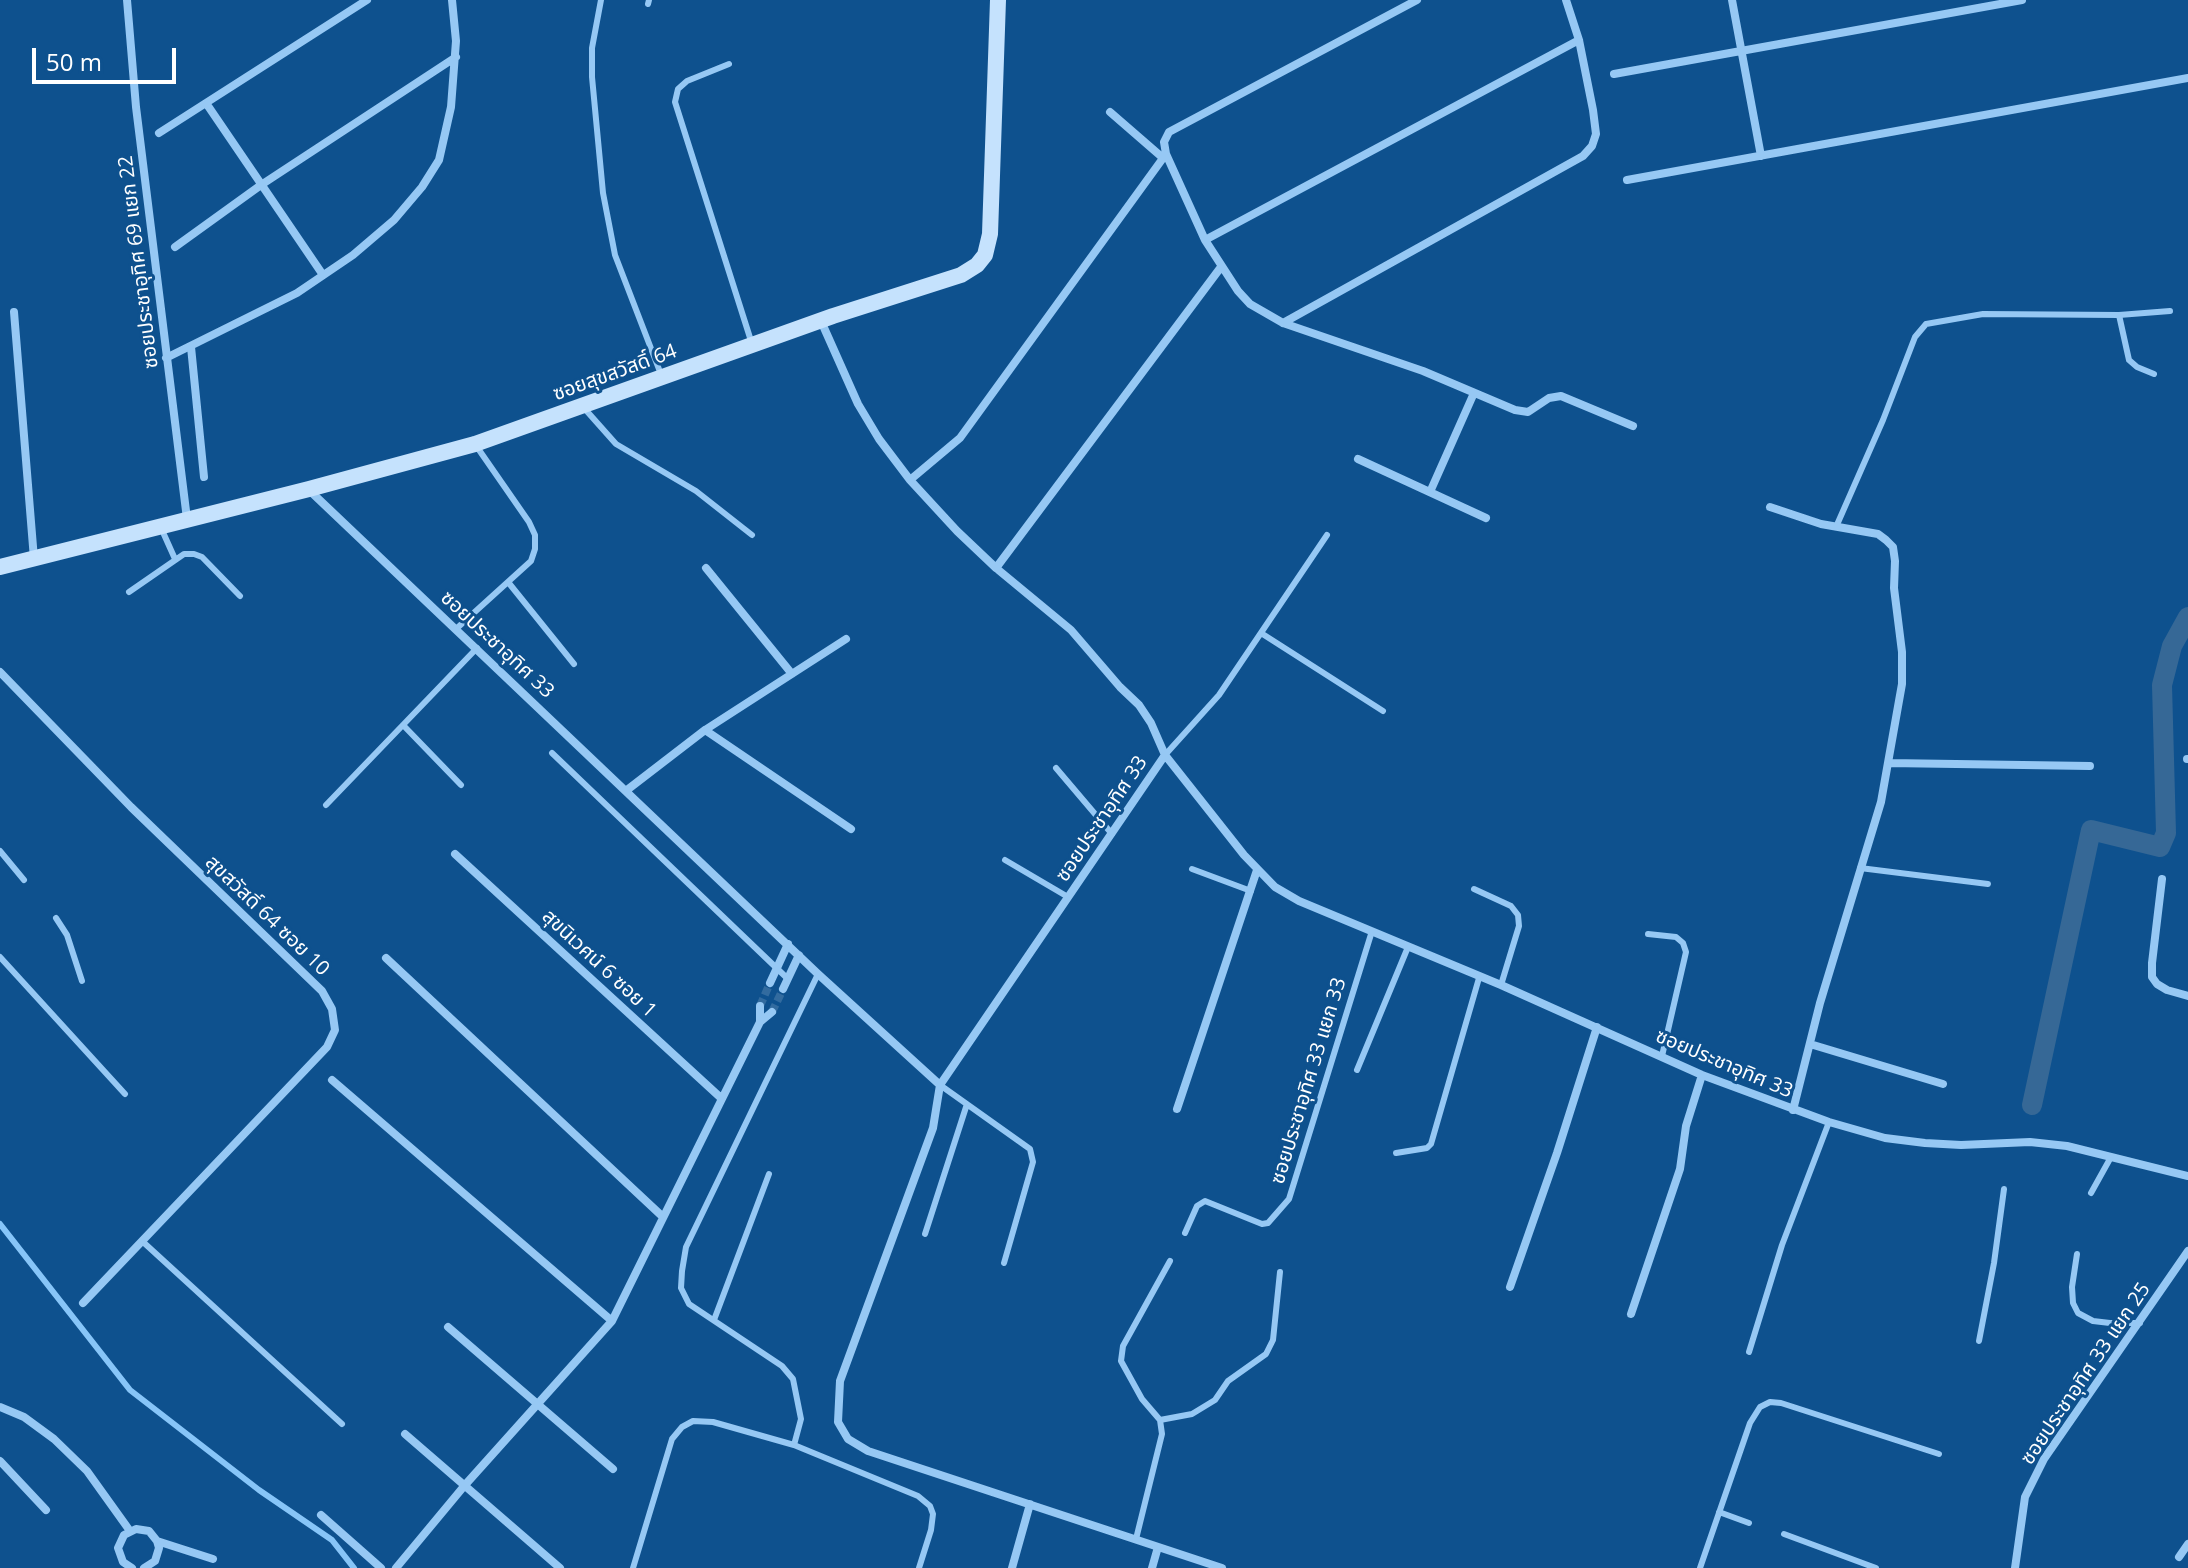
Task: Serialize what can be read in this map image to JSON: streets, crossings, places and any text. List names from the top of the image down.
{
  "streets": {
    "street": [
      "ซอยประชาอุทิศ 69 แยก 22",
      "ซอยสุขสวัสดิ์ 64",
      "ซอยประชาอุทิศ 33",
      "สุขสวัสดิ์ 64 ซอย 10",
      "สุขนิเวศน์ 6 ซอย 1",
      "ซอยประชาอุทิศ 33 แยก 25"
    ],
    "lane": ["ซอยประชาอุทิศ 33 แยก 33"]
  },
  "crossings": [
    ["ซอยประชาอุทิศ 69 แยก 22", "ซอยสุขสวัสดิ์ 64"],
    ["ซอยสุขสวัสดิ์ 64", "ซอยประชาอุทิศ 33"],
    ["ซอยประชาอุทิศ 33", "ซอยประชาอุทิศ 33 แยก 33"]
  ],
  "scale_bar": "50 m"
}
